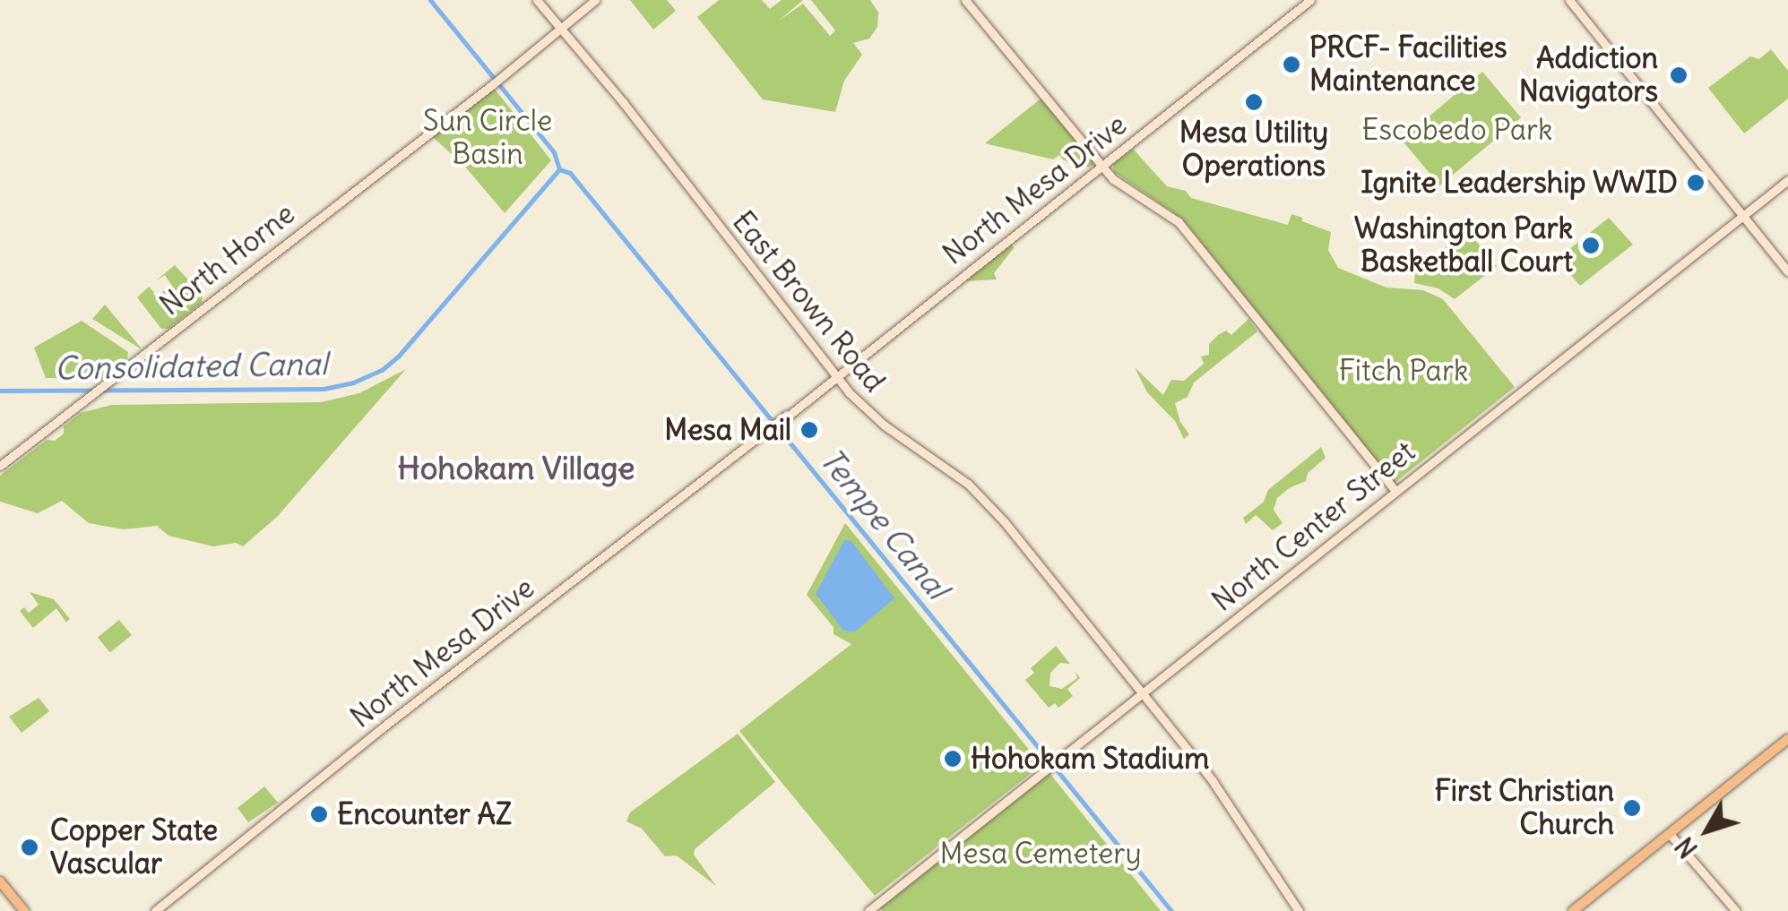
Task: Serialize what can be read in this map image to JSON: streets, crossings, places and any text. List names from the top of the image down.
{
  "streets": {
    "main road": [
      "North Mesa Drive",
      "North Horne",
      "East Brown Road",
      "North Center Street"
    ]
  },
  "crossings": [
    ["North Mesa Drive", "East Brown Road"],
    ["North Horne", "East Brown Road"],
    ["East Brown Road", "North Center Street"]
  ],
  "districts": ["Hohokam Village"],
  "water": ["Consolidated Canal", "Tempe Canal"],
  "parks": [
    "Sun Circle Basin",
    "Escobedo Park",
    "Fitch Park",
    "Mesa Cemetery"
  ],
  "places": [
    "PRCF- Facilities Maintenance",
    "Addiction Navigators",
    "Mesa Utility Operations",
    "Ignite Leadership WWID",
    "Washington Park Basketball Court",
    "Mesa Mail",
    "Hohokam Stadium",
    "First Christian Church",
    "Encounter AZ",
    "Copper State Vascular"
  ],
  "north": "bottom left"
}
